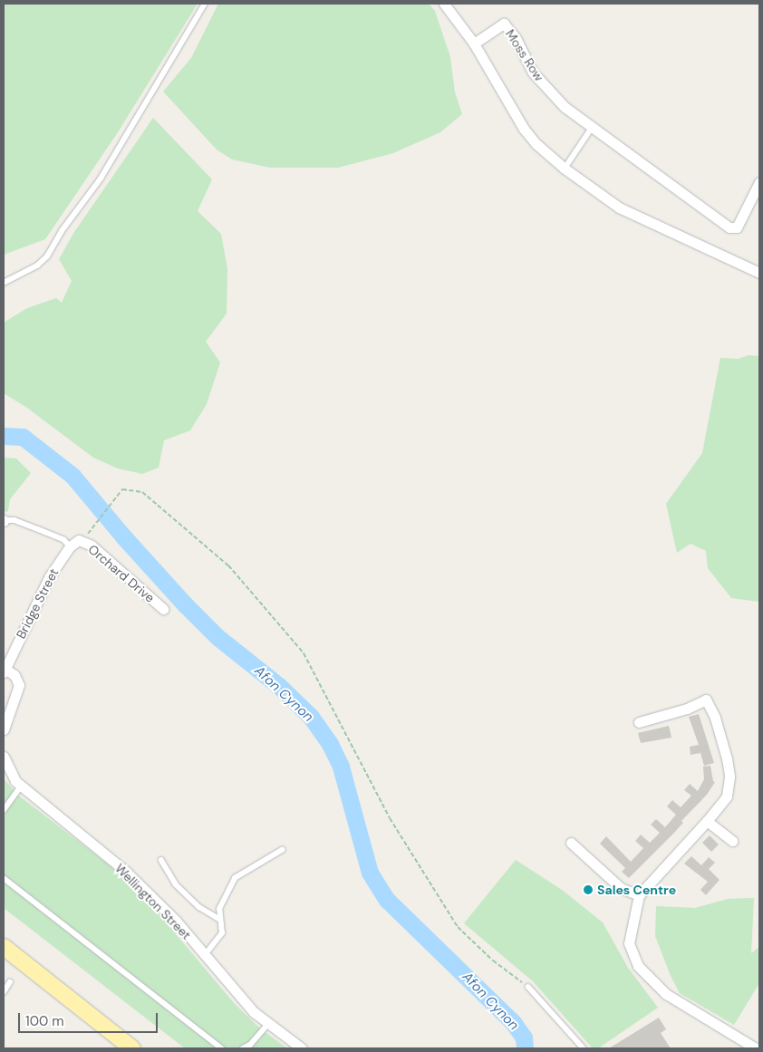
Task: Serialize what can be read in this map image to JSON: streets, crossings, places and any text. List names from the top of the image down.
{
  "streets": {
    "street": [
      "Moss Row",
      "Orchard Drive",
      "Bridge Street",
      "Wellington Street"
    ]
  },
  "crossings": [
    ["Orchard Drive", "Bridge Street"]
  ],
  "water": ["Afon Cynon"],
  "places": ["Sales Centre"],
  "scale_bar": "100 m"
}
